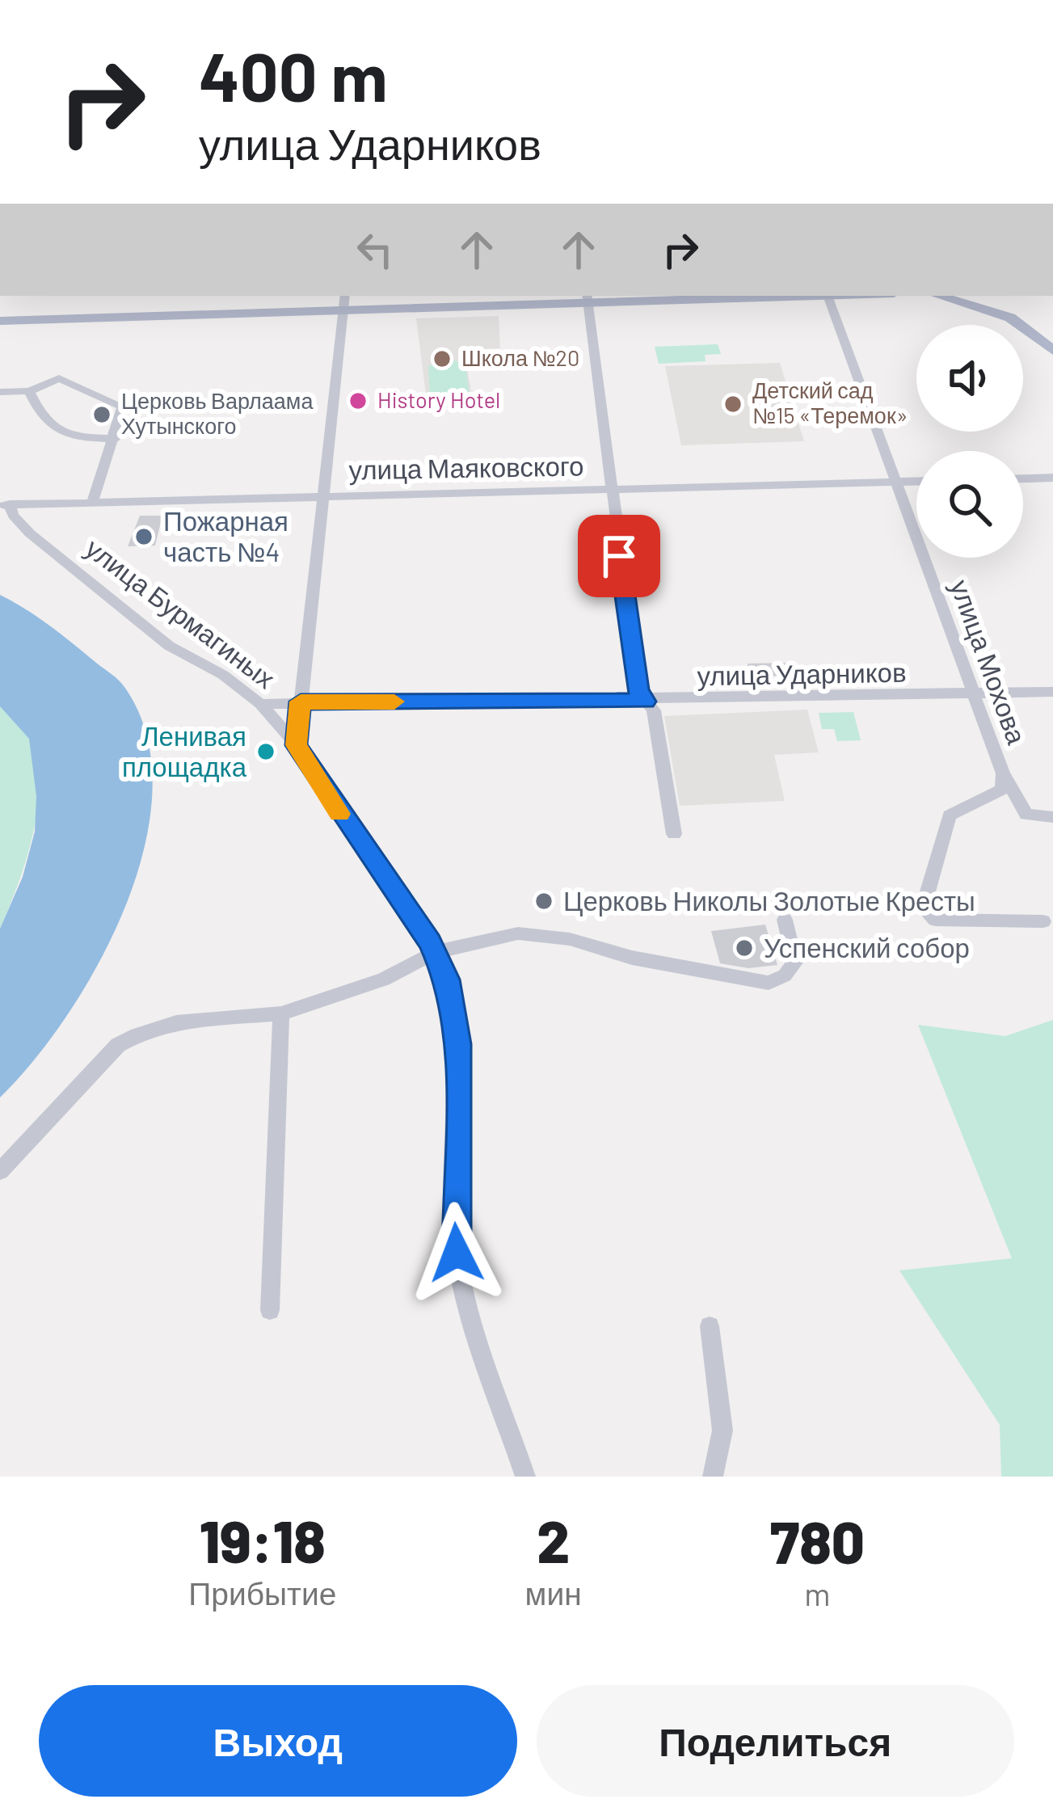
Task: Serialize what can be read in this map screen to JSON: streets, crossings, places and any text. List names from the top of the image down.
{
  "streets": {
    "street": [
      "улица Маяковского",
      "улица Бурмагиных",
      "улица Мохова",
      "улица Ударников"
    ]
  },
  "crossings": [
    ["улица Маяковского", "улица Бурмагиных"],
    ["улица Маяковского", "улица Мохова"],
    ["улица Бурмагиных", "улица Ударников"],
    ["улица Мохова", "улица Ударников"]
  ],
  "places": [
    "Школа №20",
    "History Hotel",
    "Детский сад №15 «Теремок»",
    "Церковь Варлаама Хутынского",
    "Пожарная часть №4",
    "Ленивая площадка",
    "Церковь Николы Золотые Кресты",
    "Успенский собор"
  ],
  "page": {
    "turn": ["400 m", "улица Ударников"],
    "eta": [
      "19:18",
      "Прибытие",
      "2",
      "мин",
      "780",
      "m"
    ],
    "buttons": ["Выход", "Поделиться"]
  }
}
